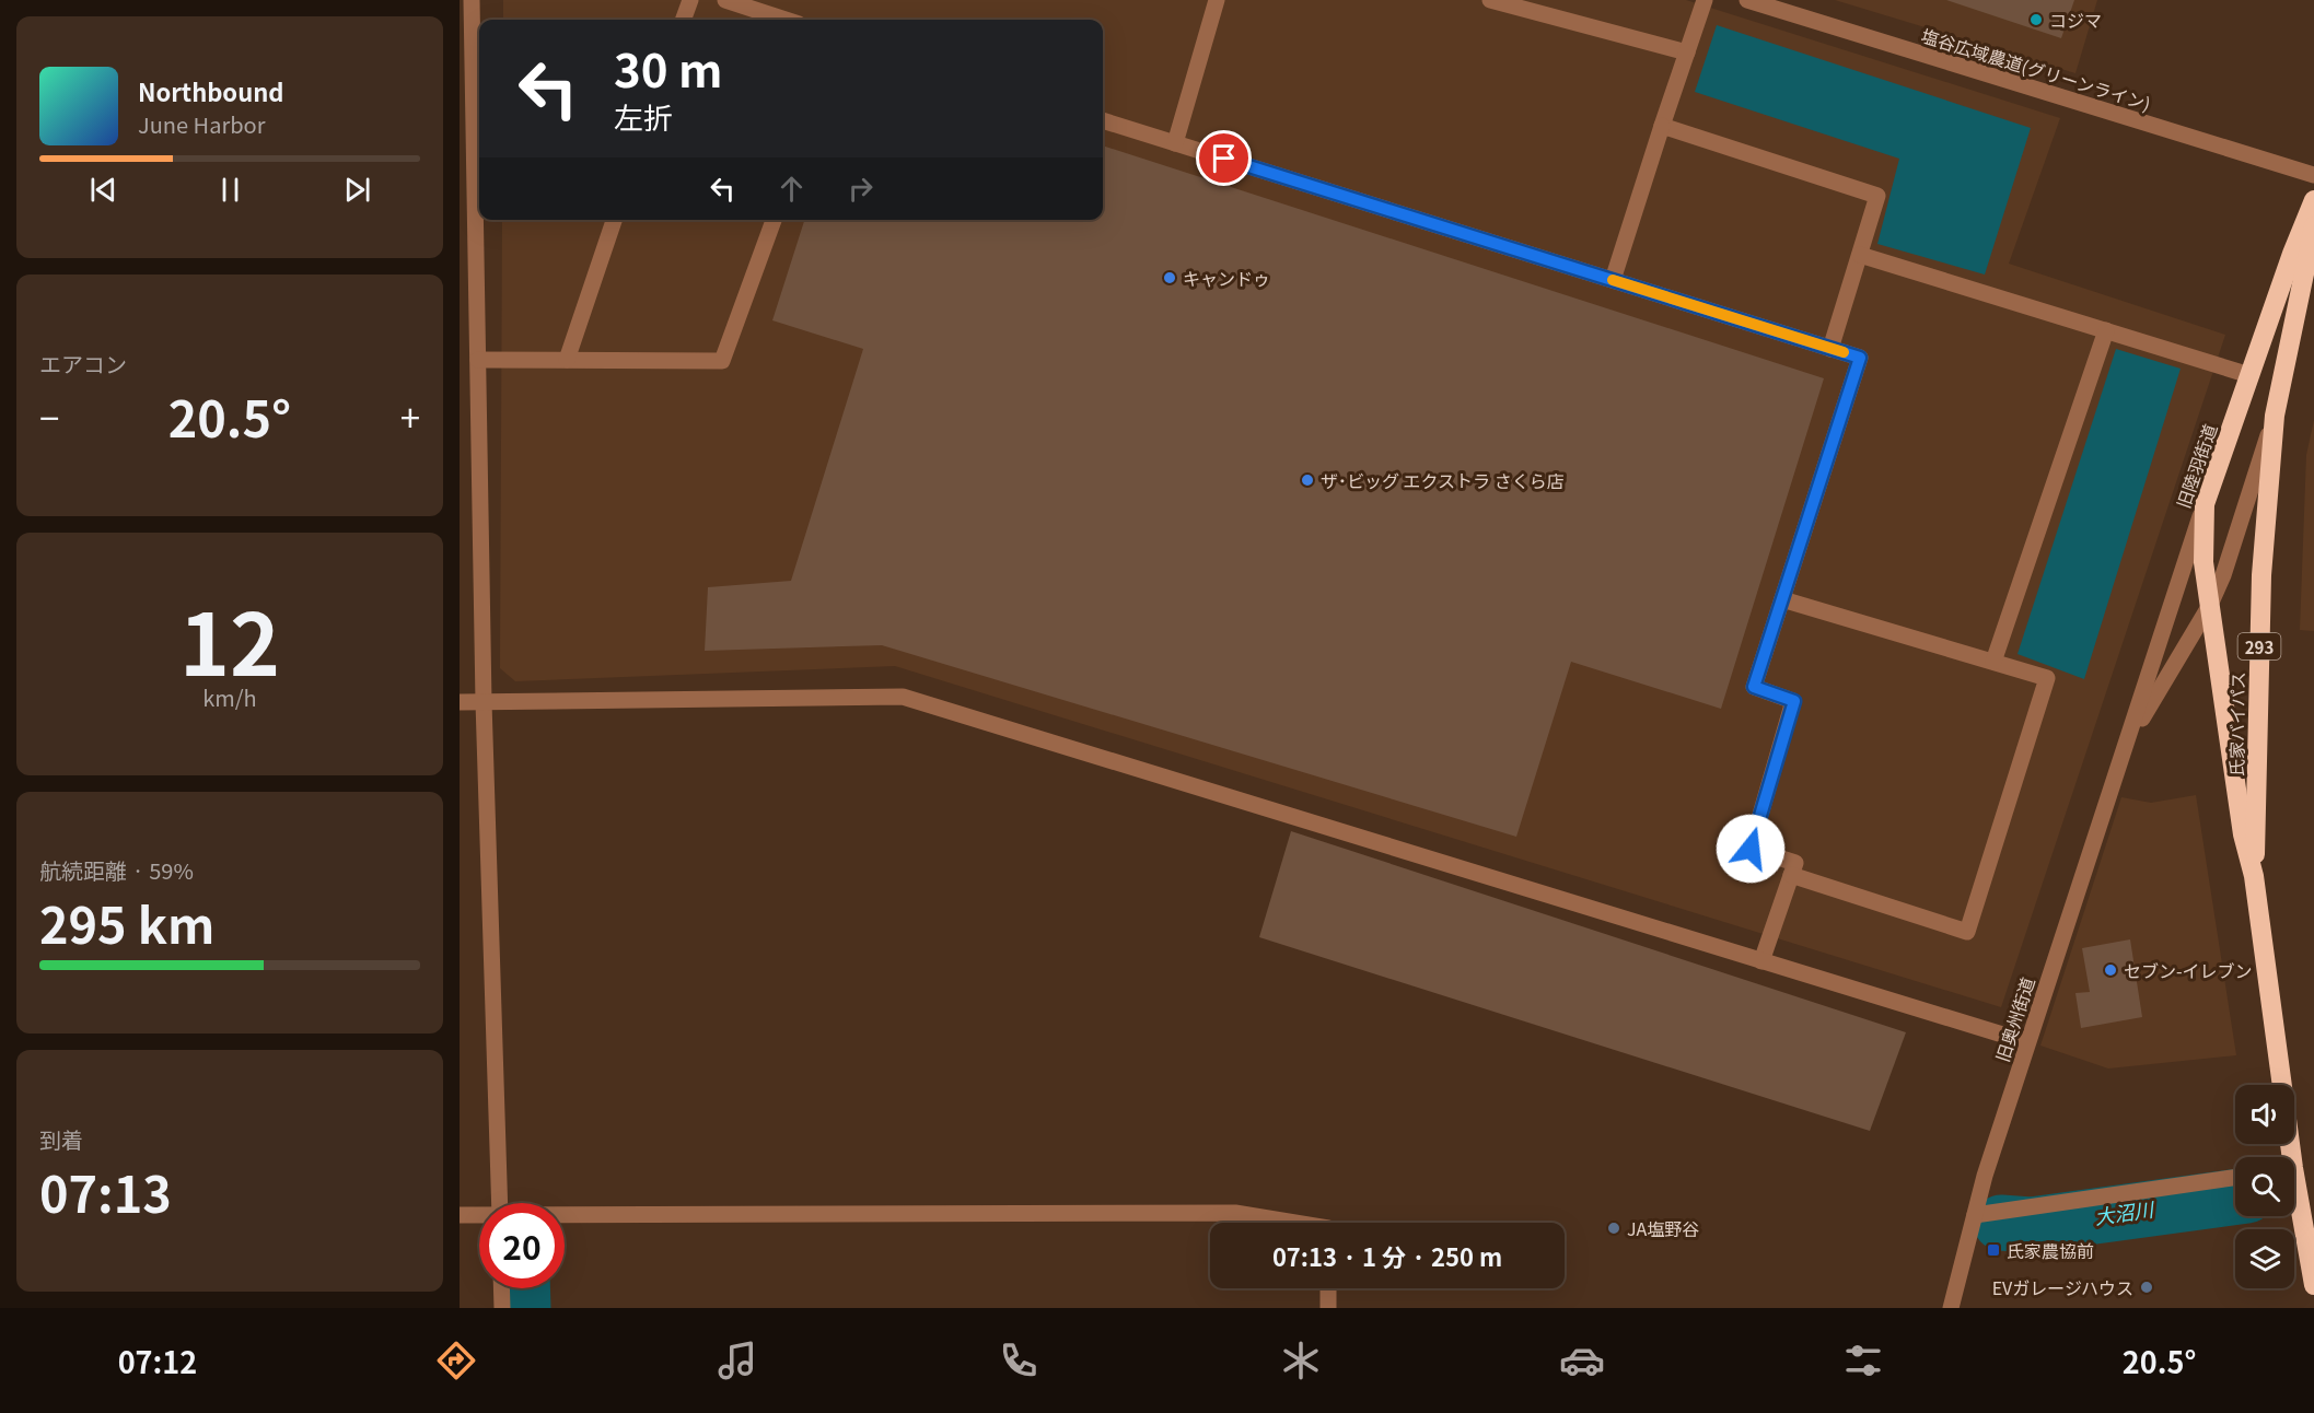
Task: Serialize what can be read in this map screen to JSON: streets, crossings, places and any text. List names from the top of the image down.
{
  "streets": {
    "highway": ["旧陸羽街道", "293", "氏家バイパス"],
    "street": ["塩谷広域農道(グリーンライン)", "旧奥州街道"]
  },
  "crossings": [
    ["旧陸羽街道", "氏家バイパス"],
    ["旧陸羽街道", "旧奥州街道"],
    ["293", "氏家バイパス"]
  ],
  "water": ["大沼川"],
  "places": {
    "other": [
      "コジマ",
      "キャンドゥ",
      "ザ･ビッグ エクストラ さくら店",
      "セブン-イレブン",
      "JA塩野谷",
      "EVガレージハウス"
    ],
    "transit": ["氏家農協前"]
  },
  "page": {
    "turn": ["30 m", "左折"],
    "song": ["Northbound", "June Harbor"],
    "tile": [
      "エアコン",
      ["12", "km/h"],
      ["航続距離 · 59%", "295 km"],
      ["到着", "07:13"]
    ],
    "heat": ["−", "20.5°", "+"],
    "limit": "20",
    "trip": "07:13 · 1 分 · 250 m",
    "tabs": ["07:12", "20.5°"]
  }
}
